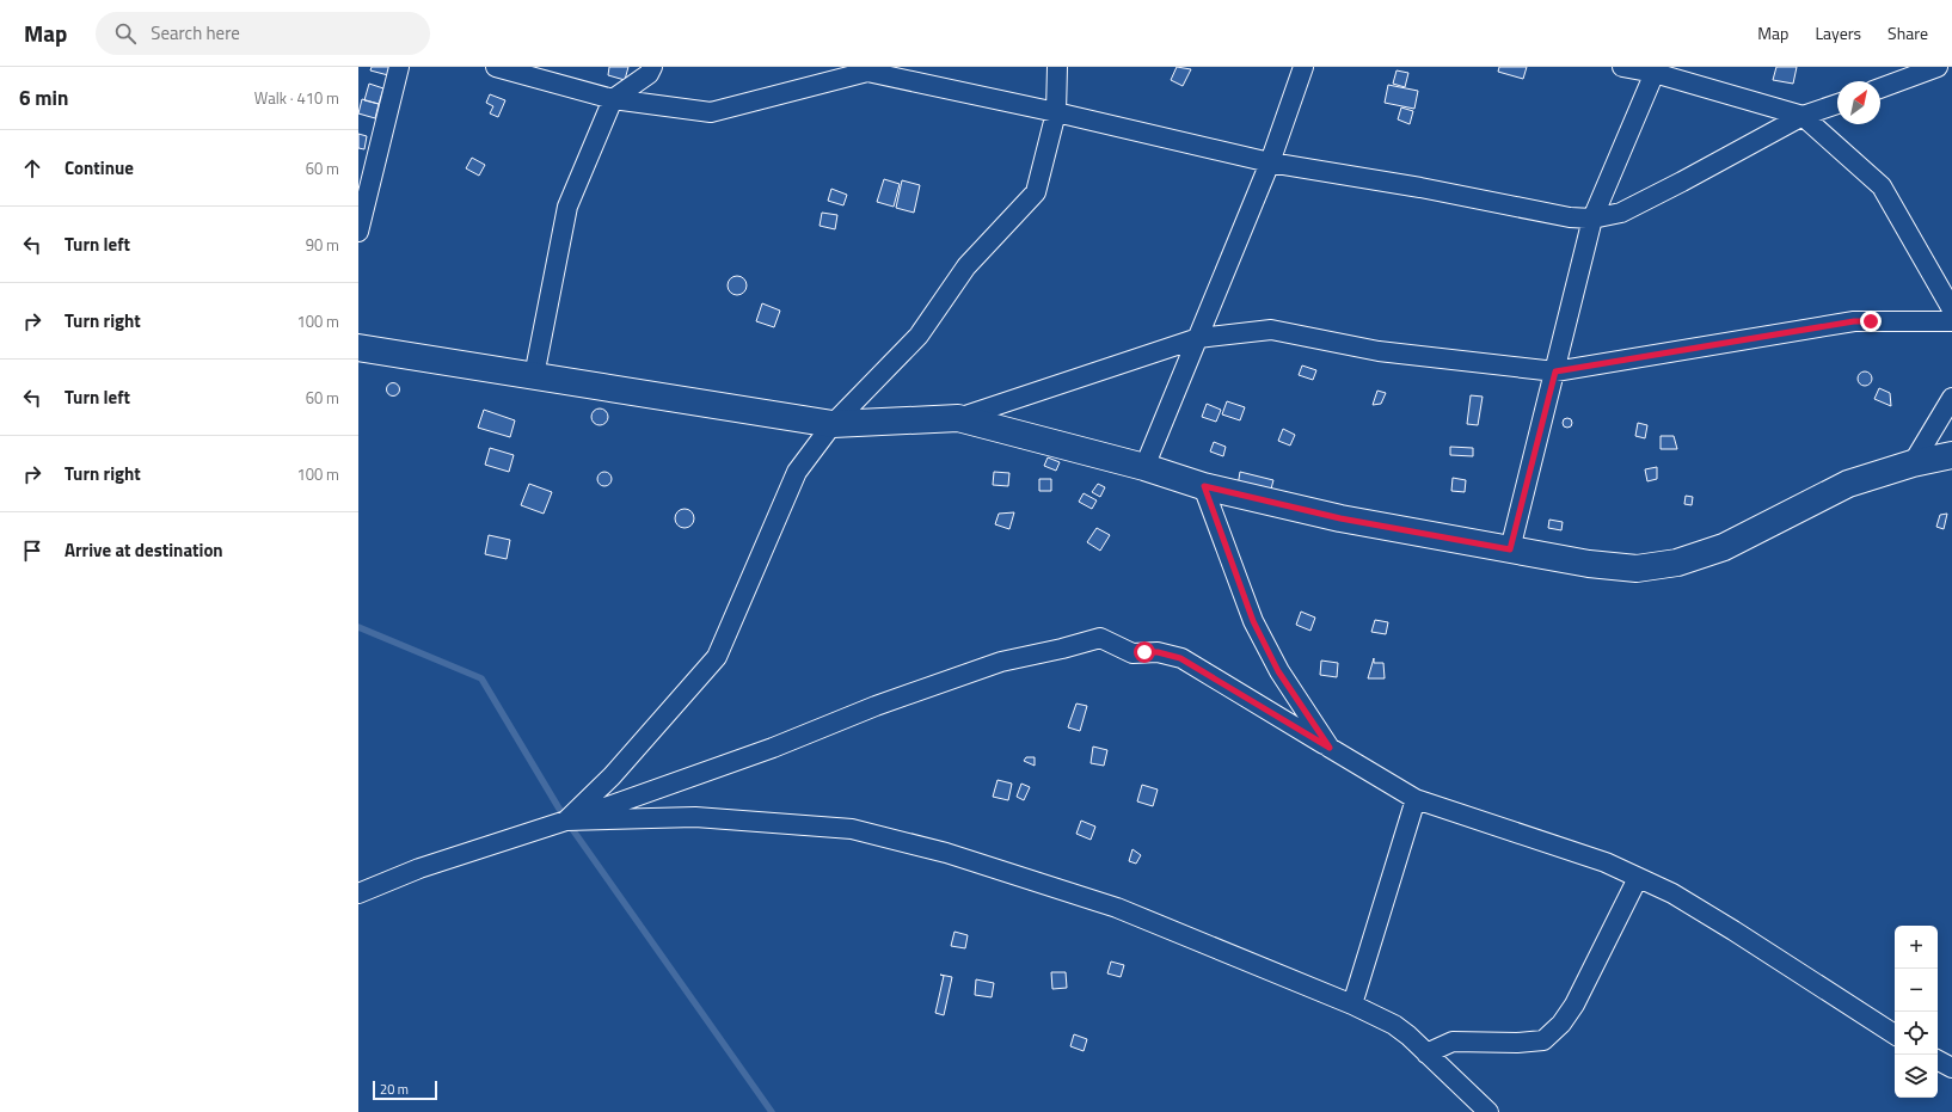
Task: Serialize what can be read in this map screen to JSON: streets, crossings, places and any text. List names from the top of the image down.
{
  "scale_bar": "20 m",
  "north": "top right",
  "page": {
    "header": "Map",
    "search": "Search here",
    "nav": ["Map", "Layers", "Share"],
    "heading": ["6 min", "Walk · 410 m"],
    "list": [
      ["Continue", "60 m"],
      ["Turn left", "90 m"],
      ["Turn right", "100 m"],
      ["Turn left", "60 m"],
      ["Turn right", "100 m"],
      "Arrive at destination"
    ],
    "map_buttons": ["+", "−"],
    "scale": "20 m"
  }
}
